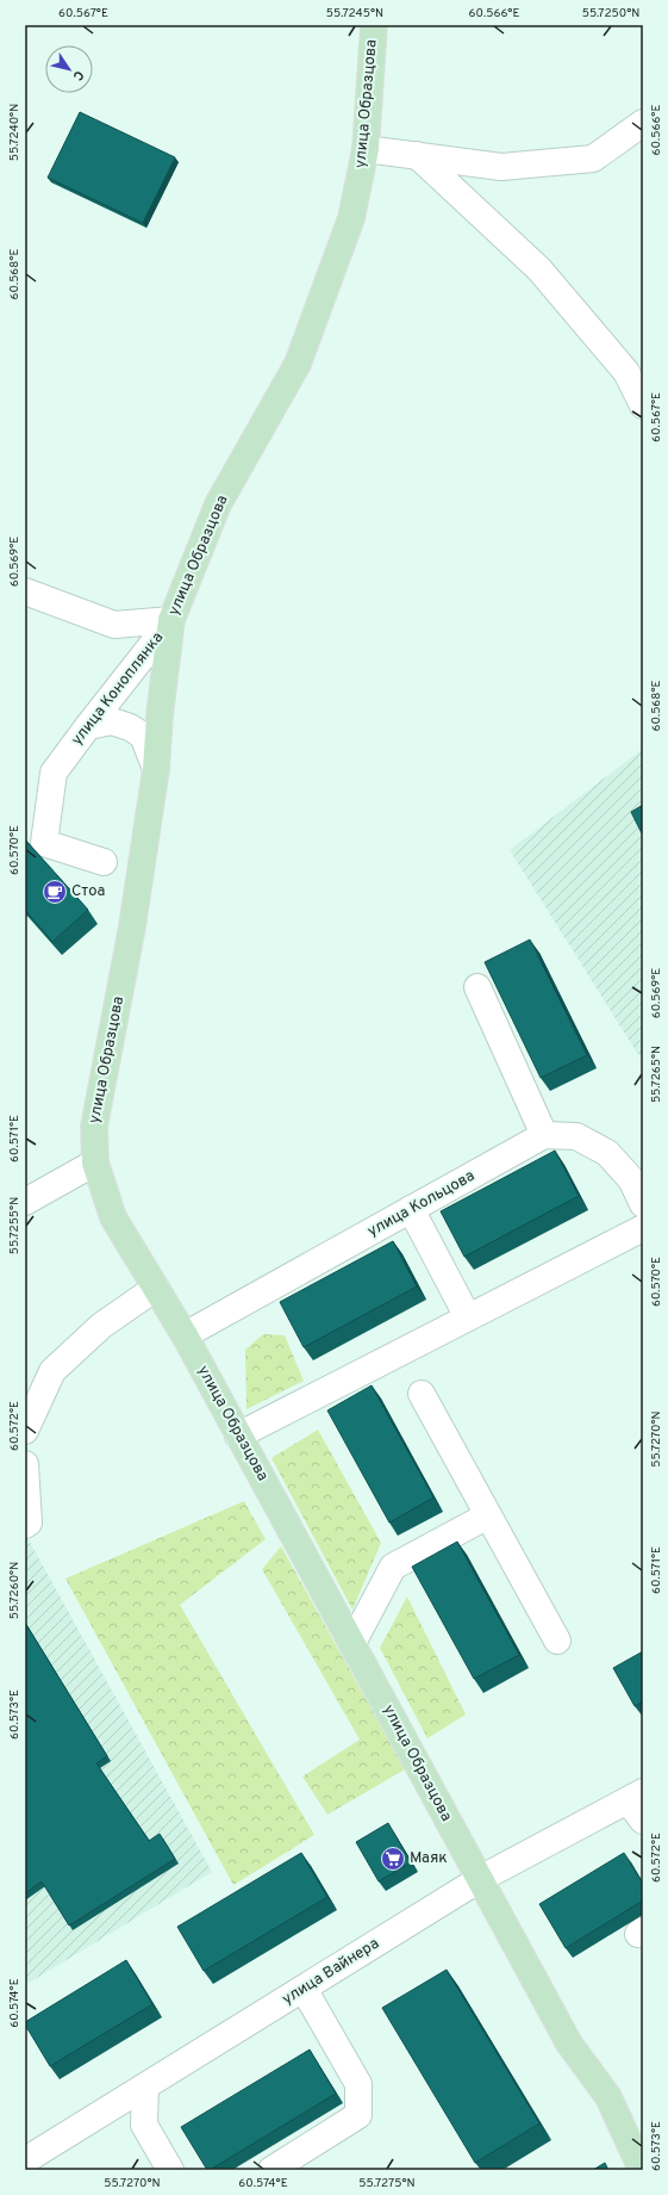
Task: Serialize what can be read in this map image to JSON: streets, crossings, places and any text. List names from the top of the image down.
{
  "streets": {
    "main road": ["улица Образцова"],
    "street": ["улица Коноплянка", "улица Кольцова", "улица Вайнера"]
  },
  "crossings": [
    ["улица Образцова", "улица Коноплянка"],
    ["улица Образцова", "улица Кольцова"],
    ["улица Образцова", "улица Вайнера"]
  ],
  "places": {
    "cafe": ["Стоа"],
    "supermarket": ["Маяк"]
  },
  "north": "bottom right",
  "coordinates": [
    "60.567°E",
    "55.7245°N",
    "60.566°E",
    "55.7250°N",
    "55.7240°N",
    "60.568°E",
    "60.569°E",
    "60.570°E",
    "55.7265°N",
    "60.571°E",
    "55.7255°N",
    "60.572°E",
    "55.7270°N",
    "55.7260°N",
    "60.573°E",
    "60.574°E",
    "55.7275°N"
  ]
}
